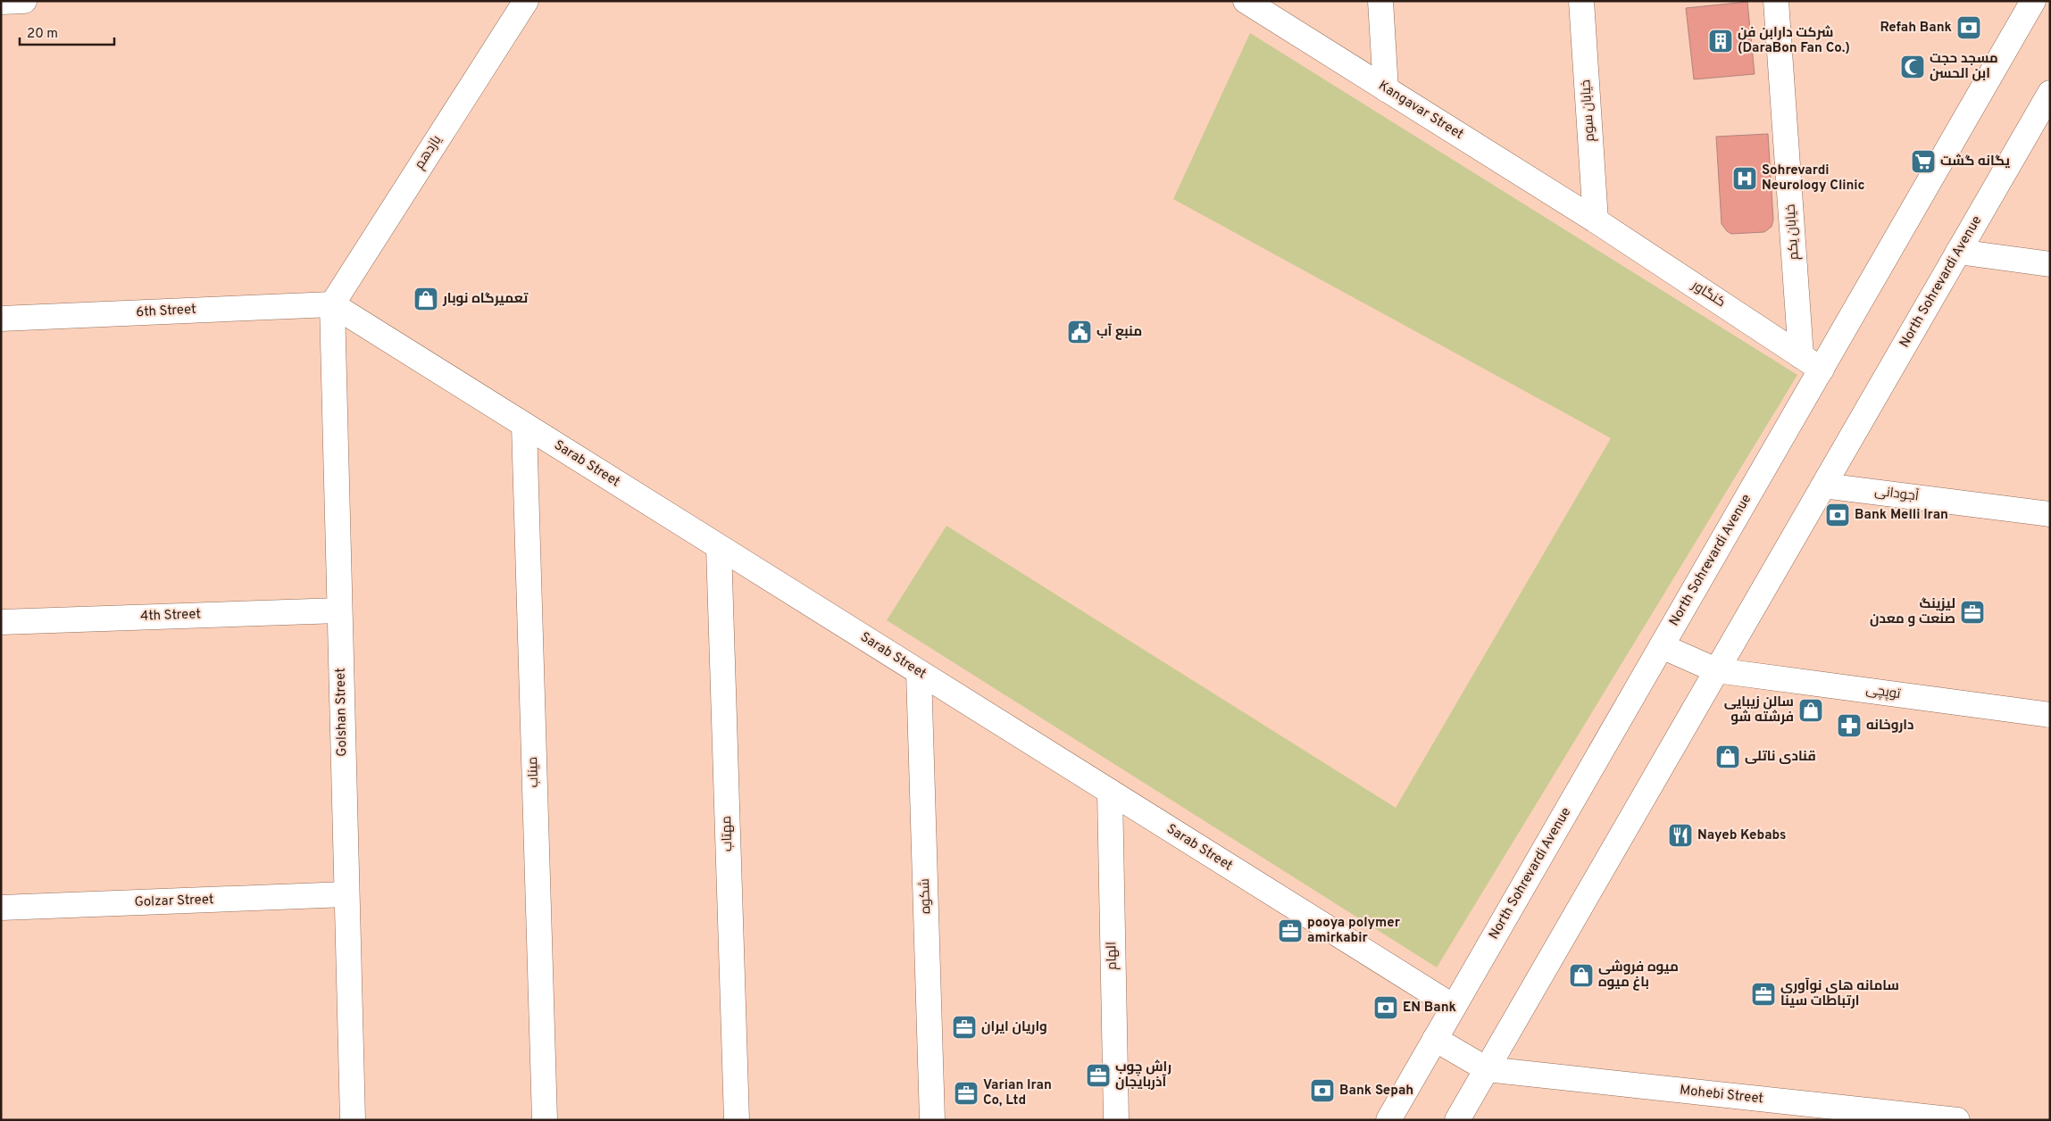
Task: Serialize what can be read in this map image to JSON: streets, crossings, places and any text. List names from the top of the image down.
{
  "streets": {
    "street": [
      "Kangavar Street",
      "خیابان سوم",
      "یازدهم",
      "خیابان یکم",
      "North Sohrevardi Avenue",
      "کنگاور",
      "6th Street",
      "Sarab Street",
      "آجودانی",
      "4th Street",
      "توپچی",
      "Golshan Street",
      "میناب",
      "مهتاب",
      "شکوه",
      "Golzar Street",
      "الهام",
      "Mohebi Street"
    ]
  },
  "crossings": [
    ["Kangavar Street", "خیابان سوم"],
    ["Kangavar Street", "کنگاور"],
    ["خیابان سوم", "کنگاور"],
    ["یازدهم", "6th Street"],
    ["یازدهم", "Sarab Street"],
    ["یازدهم", "Golshan Street"],
    ["خیابان یکم", "کنگاور"],
    ["North Sohrevardi Avenue", "کنگاور"],
    ["North Sohrevardi Avenue", "Sarab Street"],
    ["North Sohrevardi Avenue", "آجودانی"],
    ["North Sohrevardi Avenue", "توپچی"],
    ["North Sohrevardi Avenue", "Mohebi Street"],
    ["6th Street", "Sarab Street"],
    ["6th Street", "Golshan Street"],
    ["Sarab Street", "Golshan Street"],
    ["Sarab Street", "میناب"],
    ["Sarab Street", "مهتاب"],
    ["Sarab Street", "شکوه"],
    ["Sarab Street", "الهام"],
    ["4th Street", "Golshan Street"],
    ["Golshan Street", "Golzar Street"]
  ],
  "places": {
    "bank": [
      "Refah Bank",
      "Bank Melli Iran",
      "EN Bank",
      "Bank Sepah"
    ],
    "building": ["شرکت دارابن فن (DaraBon Fan Co.)"],
    "mosque": ["مسجد حجت ابن الحسن"],
    "supermarket": ["یگانه گشت"],
    "hospital": ["Sohrevardi Neurology Clinic"],
    "shop": [
      "تعمیرگاه نوبار",
      "سالن زیبایی فرشته شو",
      "قنادی ناتلی",
      "میوه فروشی باغ میوه"
    ],
    "public building": ["منبع آب"],
    "office": [
      "لیزینگ صنعت و معدن",
      "pooya polymer amirkabir",
      "سامانه های نوآوری ارتباطات سینا",
      "واریان ایران",
      "راش چوب آذربایجان",
      "Varian Iran Co, Ltd"
    ],
    "pharmacy": ["داروخانه"],
    "restaurant": ["Nayeb Kebabs"]
  },
  "scale_bar": "20 m"
}
